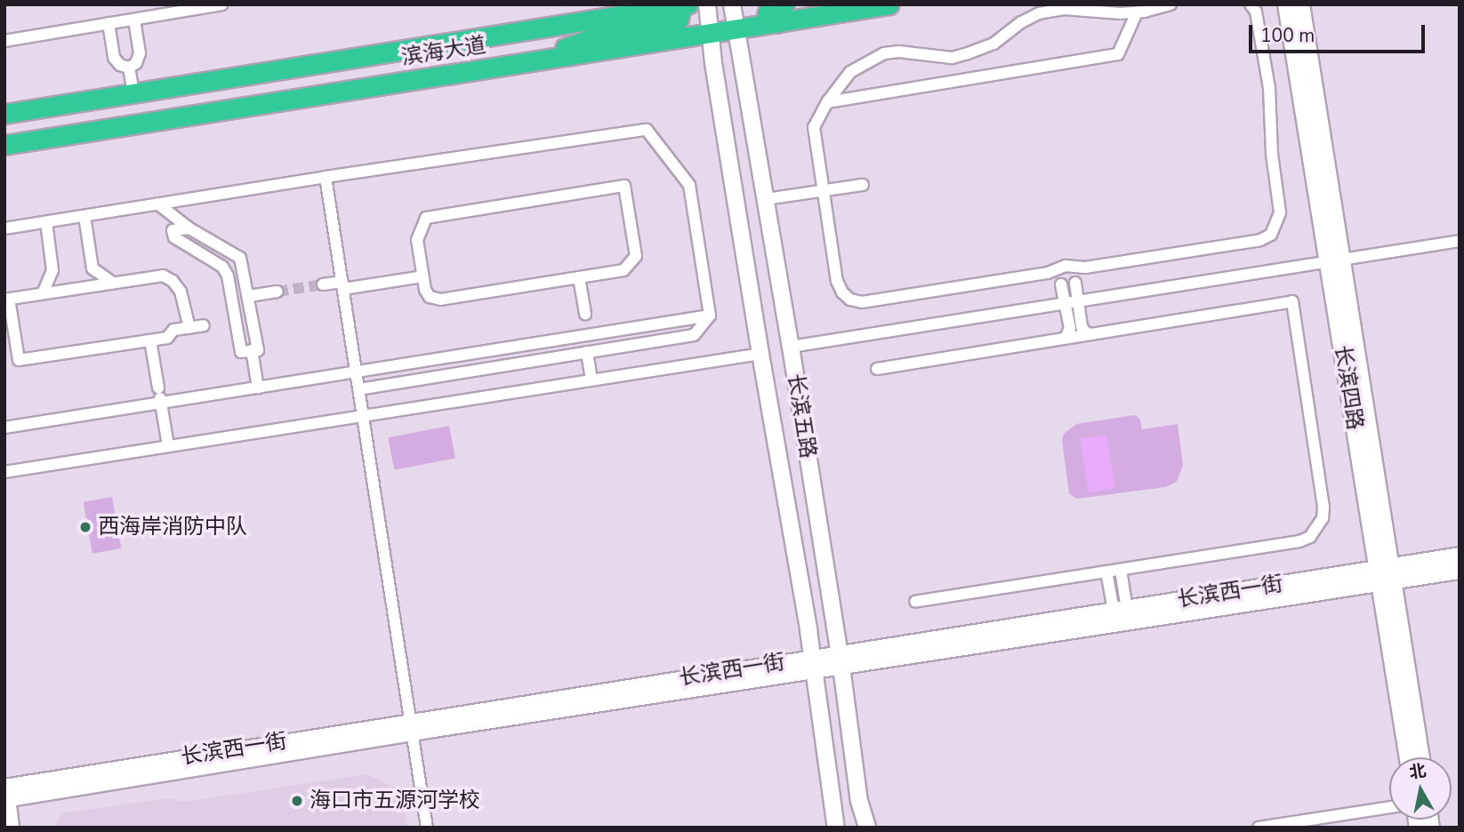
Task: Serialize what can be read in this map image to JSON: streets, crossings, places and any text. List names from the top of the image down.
{
  "streets": {
    "highway": ["滨海大道"],
    "main road": ["长滨四路", "长滨五路", "长滨西一街"]
  },
  "crossings": [
    ["滨海大道", "长滨五路"],
    ["长滨四路", "长滨西一街"],
    ["长滨五路", "长滨西一街"]
  ],
  "places": ["西海岸消防中队", "海口市五源河学校"],
  "scale_bar": "100 m",
  "north": "top"
}
